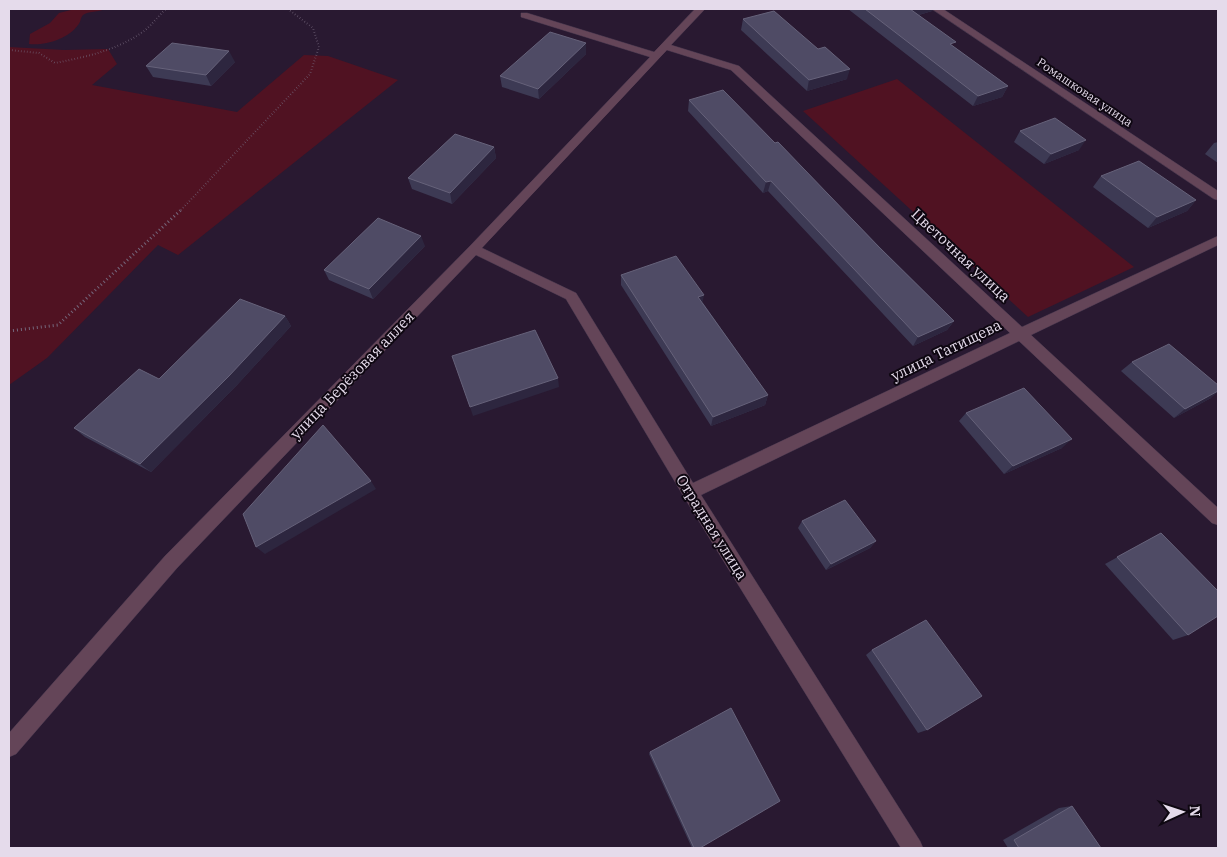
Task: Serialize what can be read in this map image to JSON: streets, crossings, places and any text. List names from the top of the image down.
{
  "streets": {
    "street": [
      "Ромашковая улица",
      "Цветочная улица",
      "улица Татищева",
      "улица Берёзовая аллея",
      "Отрадная улица"
    ]
  },
  "crossings": [
    ["Цветочная улица", "улица Татищева"],
    ["Цветочная улица", "улица Берёзовая аллея"],
    ["улица Татищева", "Отрадная улица"],
    ["улица Берёзовая аллея", "Отрадная улица"]
  ],
  "north": "right"
}
